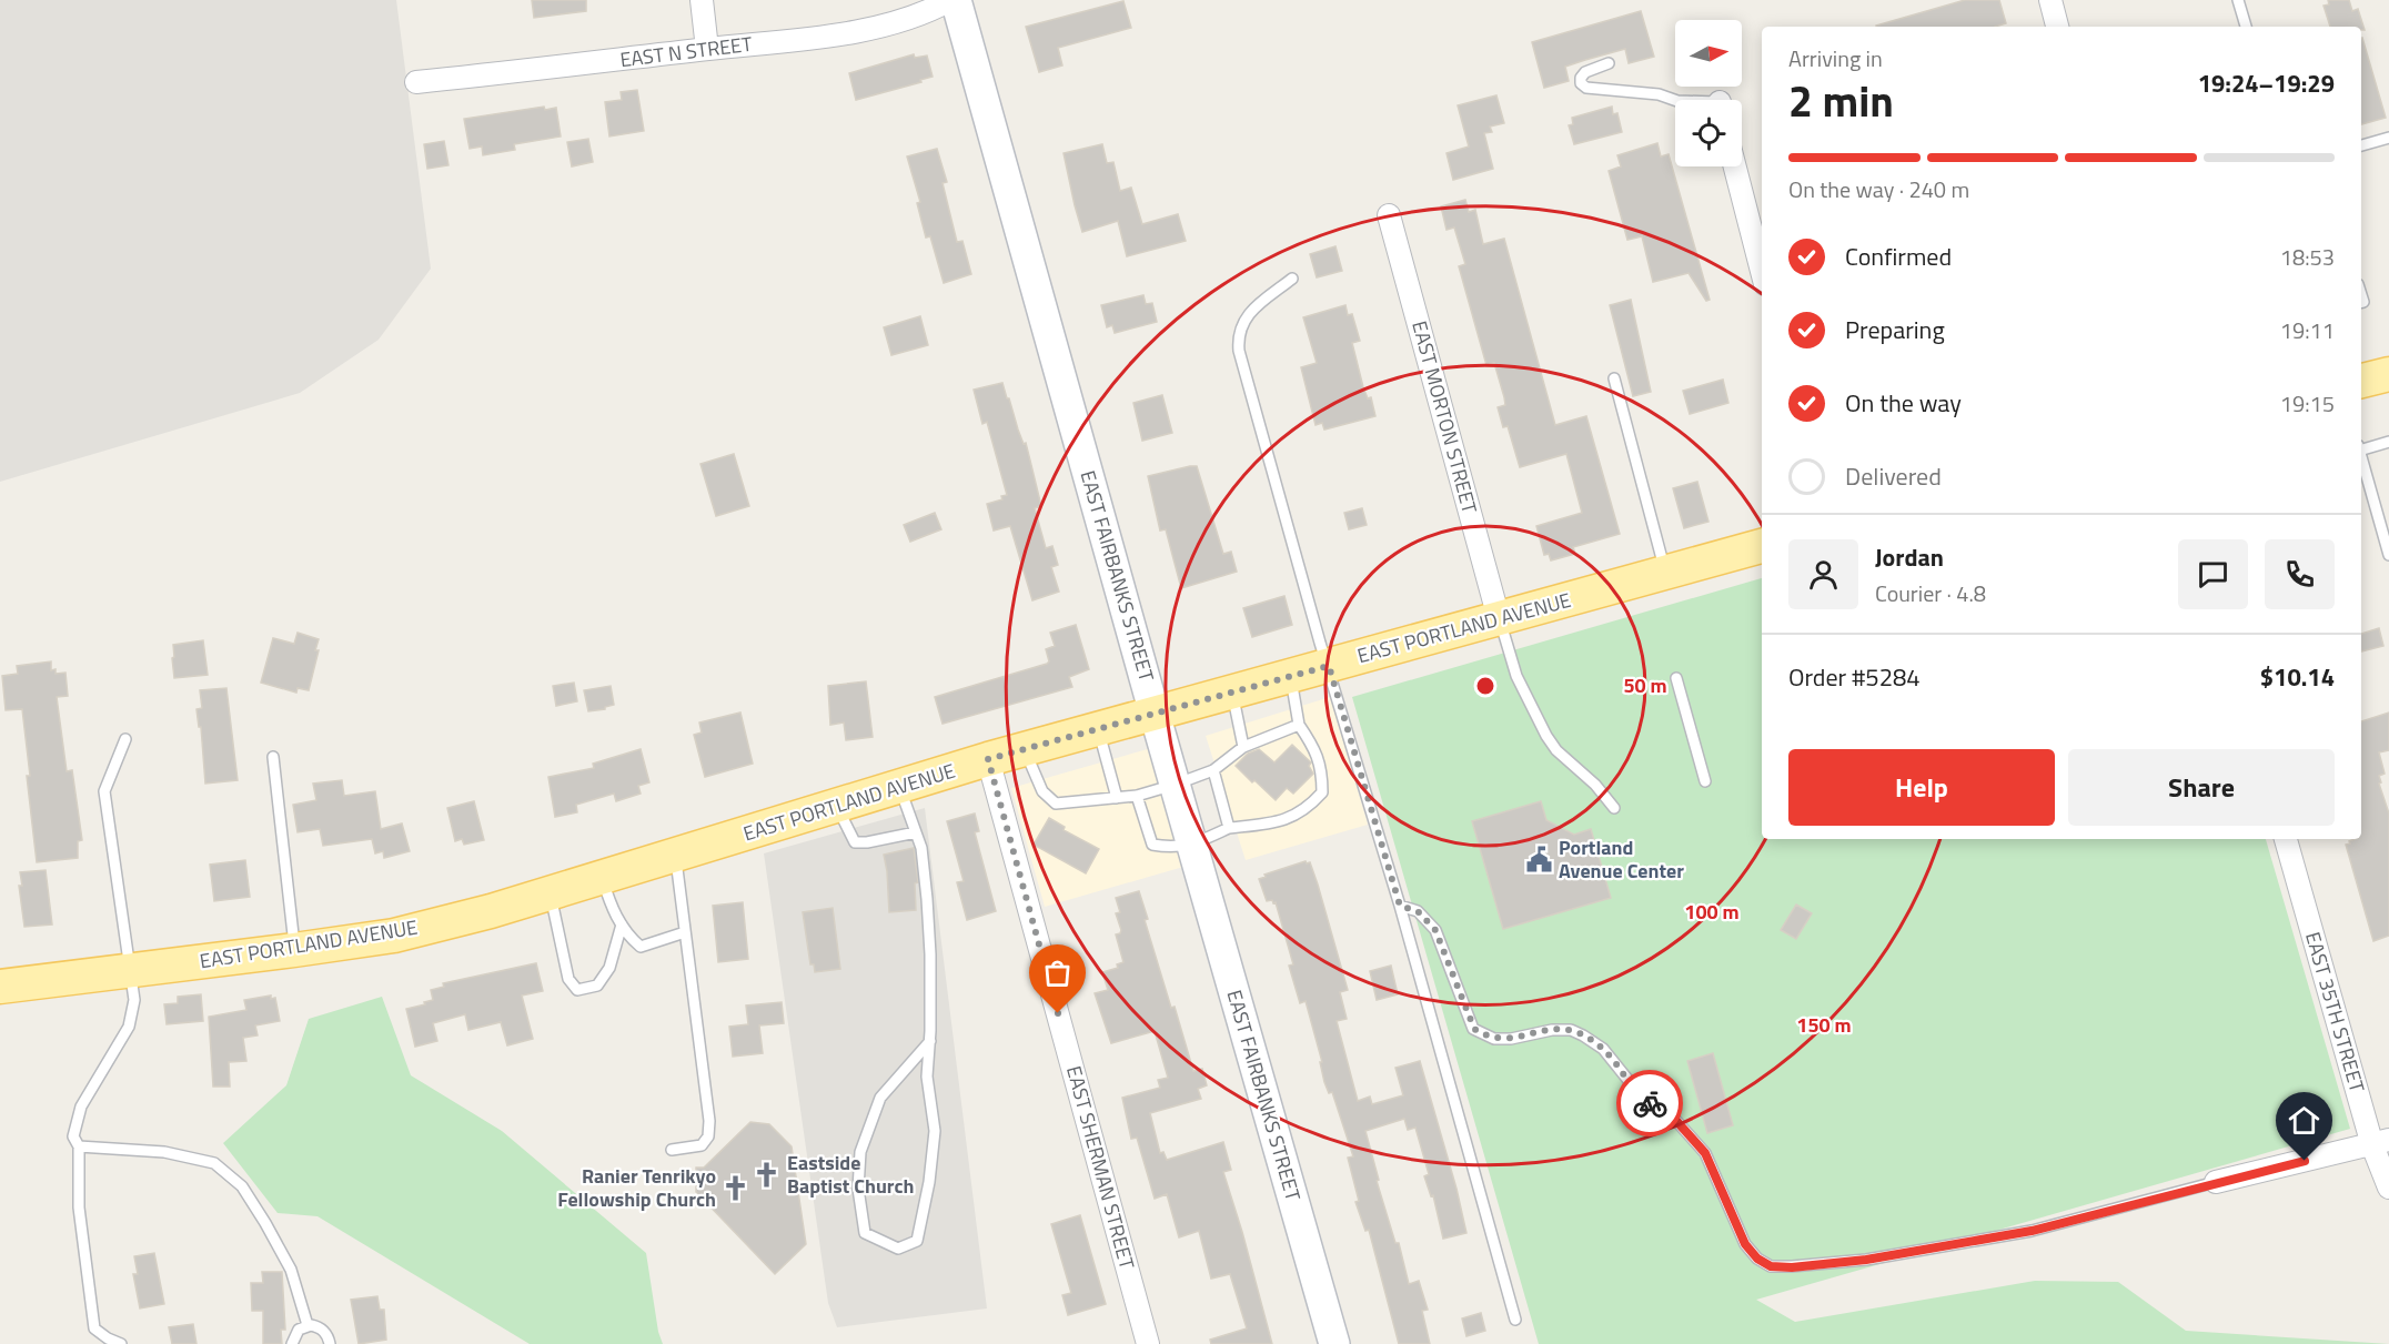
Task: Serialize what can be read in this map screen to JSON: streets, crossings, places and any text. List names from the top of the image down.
{
  "streets": {
    "main road": ["EAST PORTLAND AVENUE"],
    "street": [
      "EAST N STREET",
      "EAST MORTON STREET",
      "EAST FAIRBANKS STREET",
      "EAST 35TH STREET",
      "EAST SHERMAN STREET"
    ]
  },
  "crossings": [
    ["EAST MORTON STREET", "EAST PORTLAND AVENUE"],
    ["EAST FAIRBANKS STREET", "EAST PORTLAND AVENUE"],
    ["EAST PORTLAND AVENUE", "EAST SHERMAN STREET"]
  ],
  "places": {
    "public building": ["Portland Avenue Center"],
    "church": ["Eastside Baptist Church", "Ranier Tenrikyo Fellowship Church"]
  },
  "north": "right",
  "page": {
    "heading": ["2 min", "Arriving in", "19:24–19:29"],
    "panel": [
      "Jordan",
      "Courier · 4.8",
      "Order #5284",
      "$10.14"
    ],
    "bar": "On the way · 240 m",
    "list": [
      ["Confirmed", "18:53"],
      ["Preparing", "19:11"],
      ["On the way", "19:15"],
      "Delivered"
    ],
    "buttons": ["Help", "Share"]
  },
  "rings": ["50 m", "100 m", "150 m"]
}
